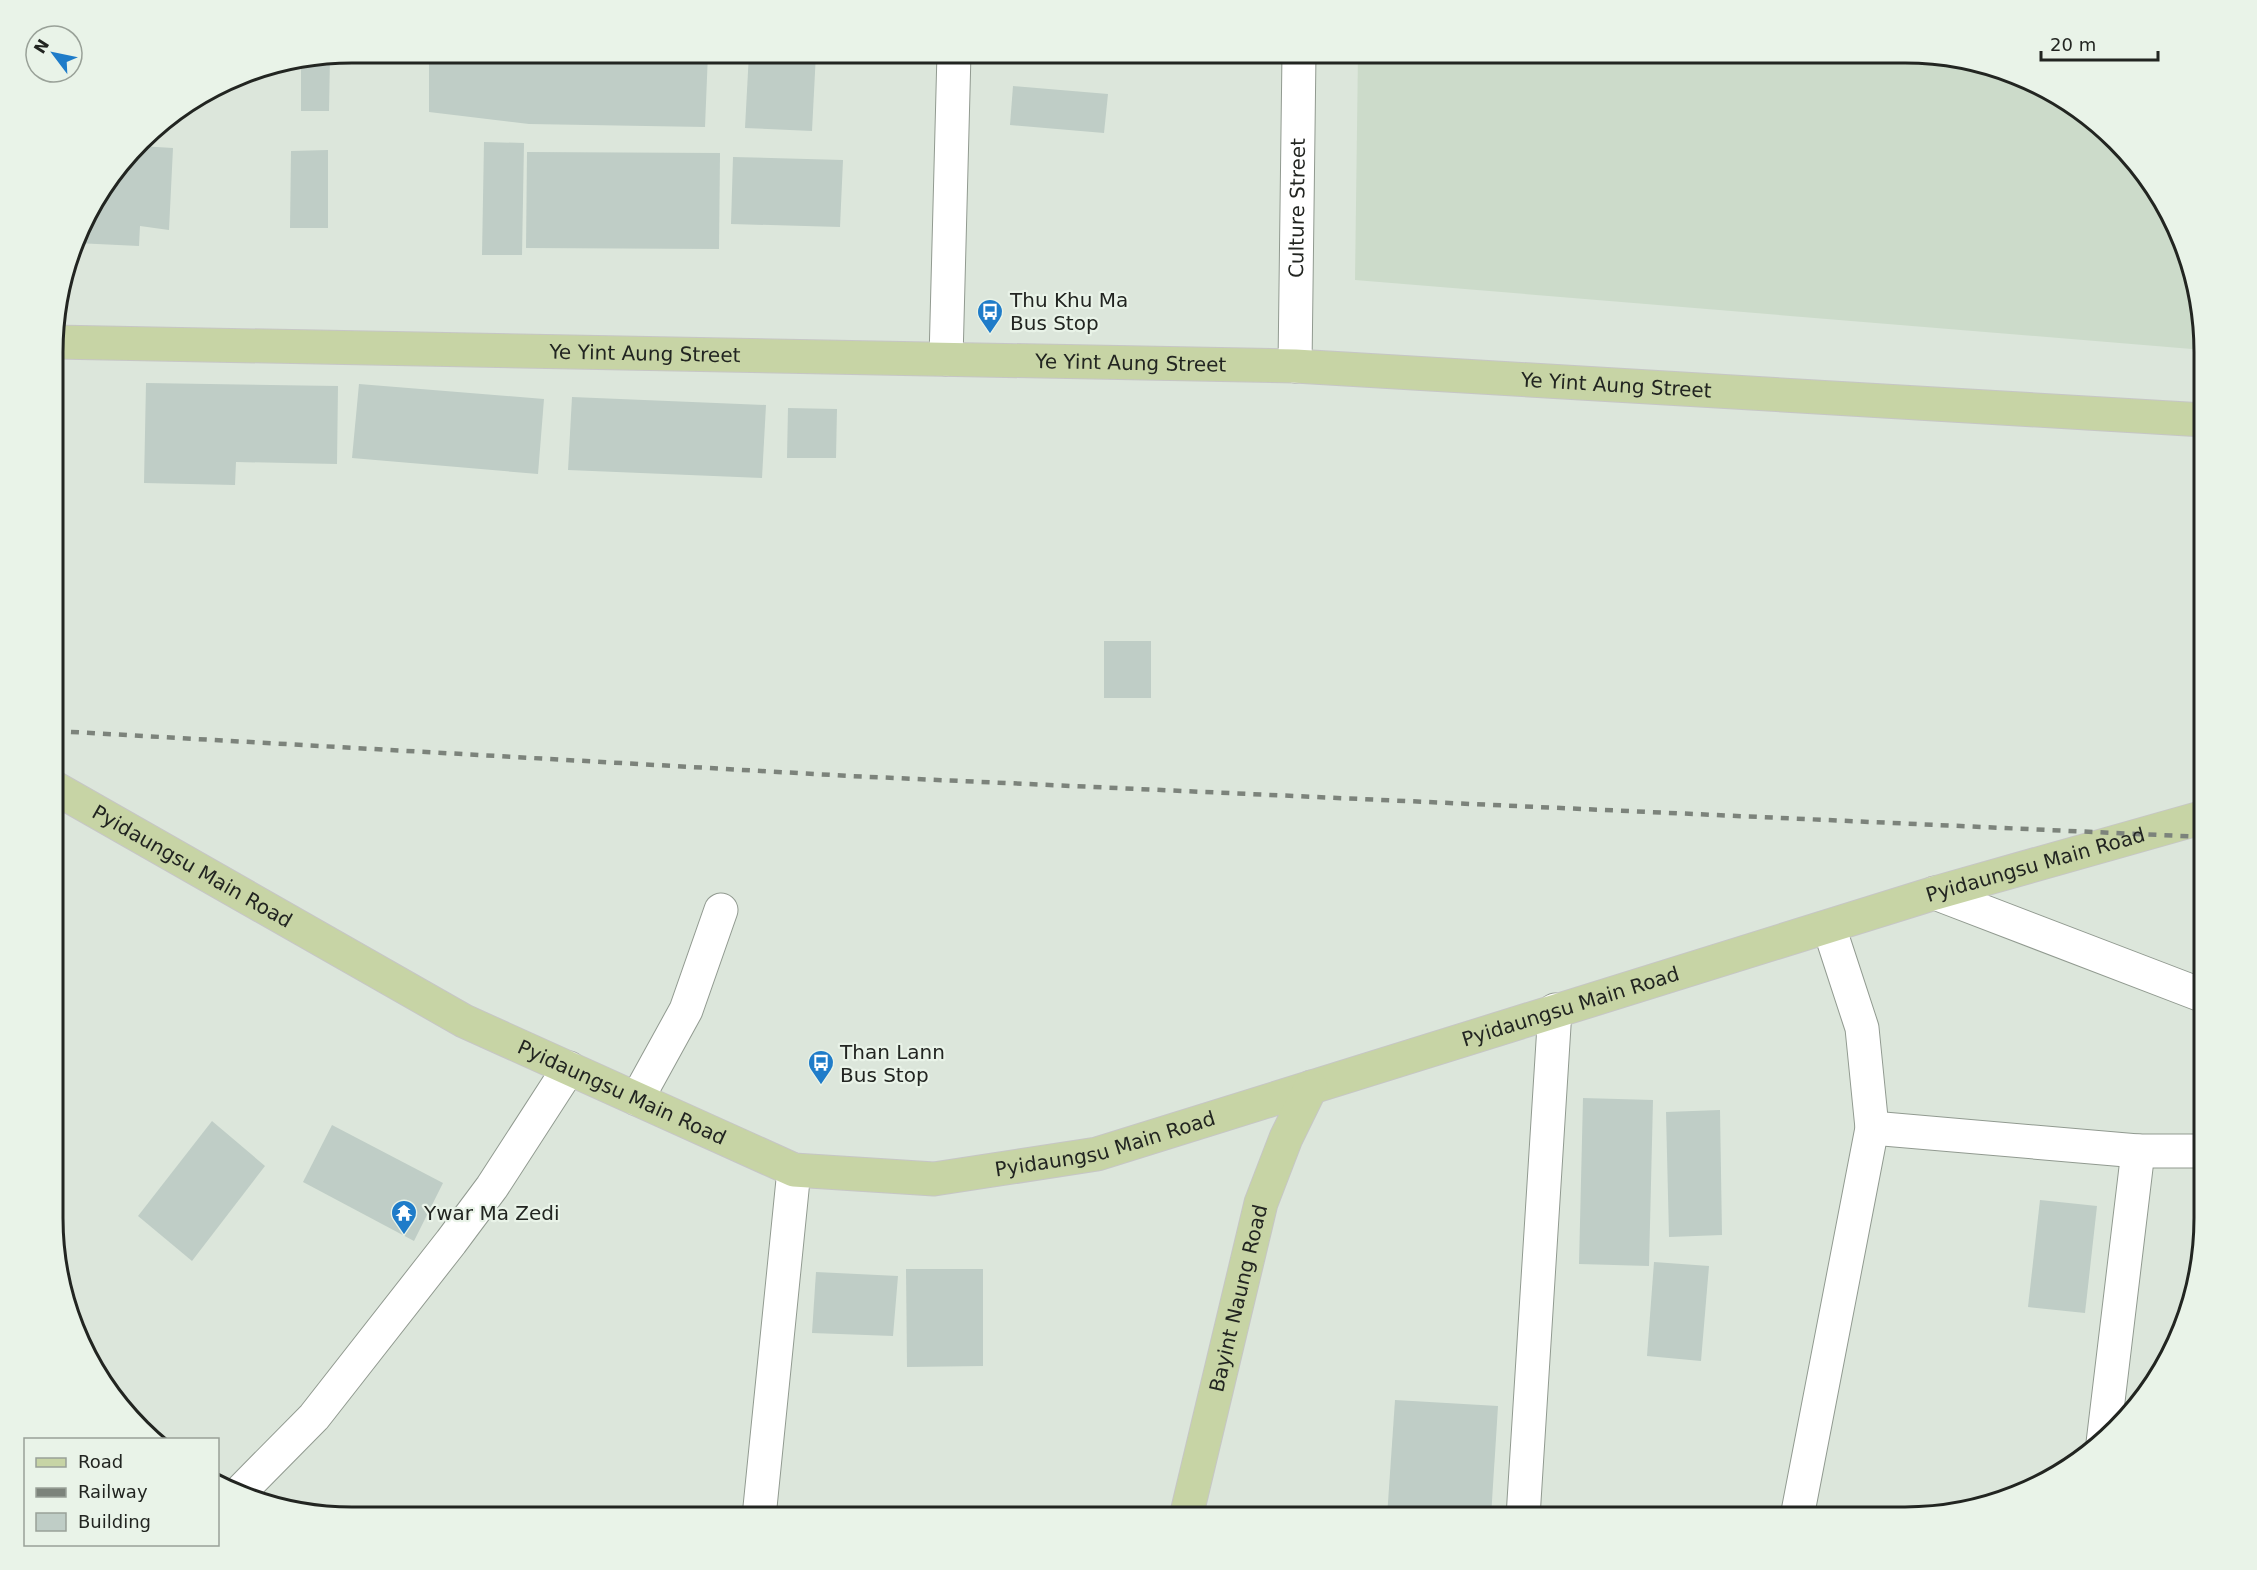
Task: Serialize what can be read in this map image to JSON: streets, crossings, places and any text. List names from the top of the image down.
{
  "streets": {
    "main road": ["Ye Yint Aung Street", "Pyidaungsu Main Road", "Bayint Naung Road"],
    "street": ["Culture Street"]
  },
  "crossings": [
    ["Culture Street", "Ye Yint Aung Street"],
    ["Pyidaungsu Main Road", "Bayint Naung Road"]
  ],
  "places": {
    "bus stop": ["Thu Khu Ma Bus Stop", "Than Lann Bus Stop"],
    "temple": ["Ywar Ma Zedi"]
  },
  "legend": ["Road", "Railway", "Building"],
  "scale_bar": "20 m",
  "north": "top left"
}
